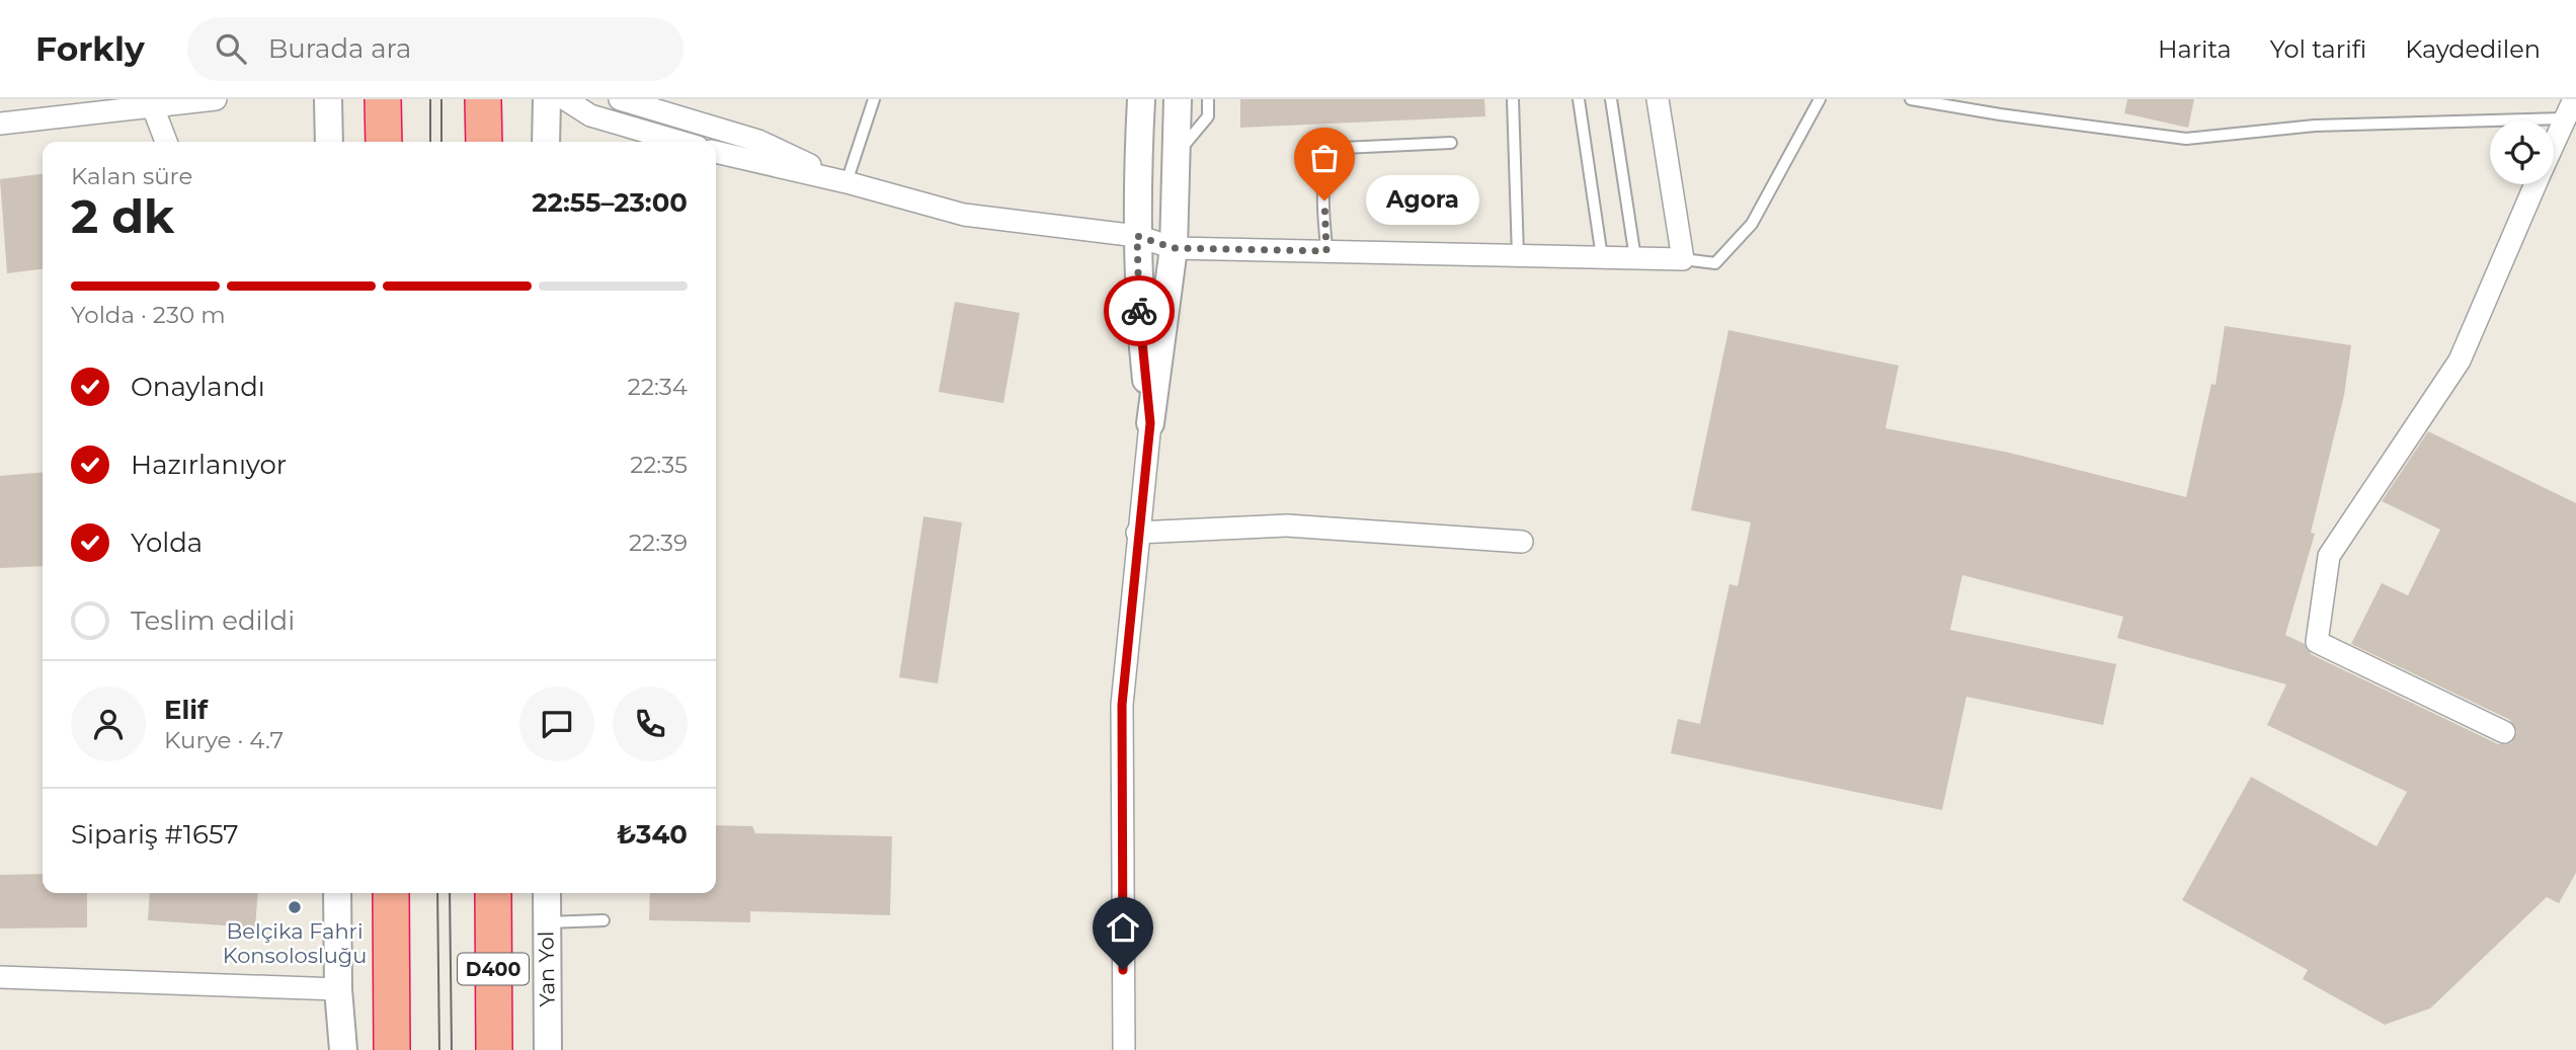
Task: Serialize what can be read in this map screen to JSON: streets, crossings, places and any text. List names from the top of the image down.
{
  "streets": {
    "highway": ["D400"],
    "street": ["Yan Yol"]
  },
  "places": ["Agora", "Belçika Fahri Konsolosluğu"],
  "page": {
    "header": "Forkly",
    "search": "Burada ara",
    "nav": ["Harita", "Yol tarifi", "Kaydedilen"],
    "heading": ["2 dk", "Kalan süre", "22:55–23:00"],
    "panel": [
      "Elif",
      "Kurye · 4.7",
      "Sipariş #1657",
      "₺340"
    ],
    "bubble": "Agora",
    "bar": "Yolda · 230 m",
    "list": [
      ["Onaylandı", "22:34"],
      ["Hazırlanıyor", "22:35"],
      ["Yolda", "22:39"],
      "Teslim edildi"
    ]
  }
}
